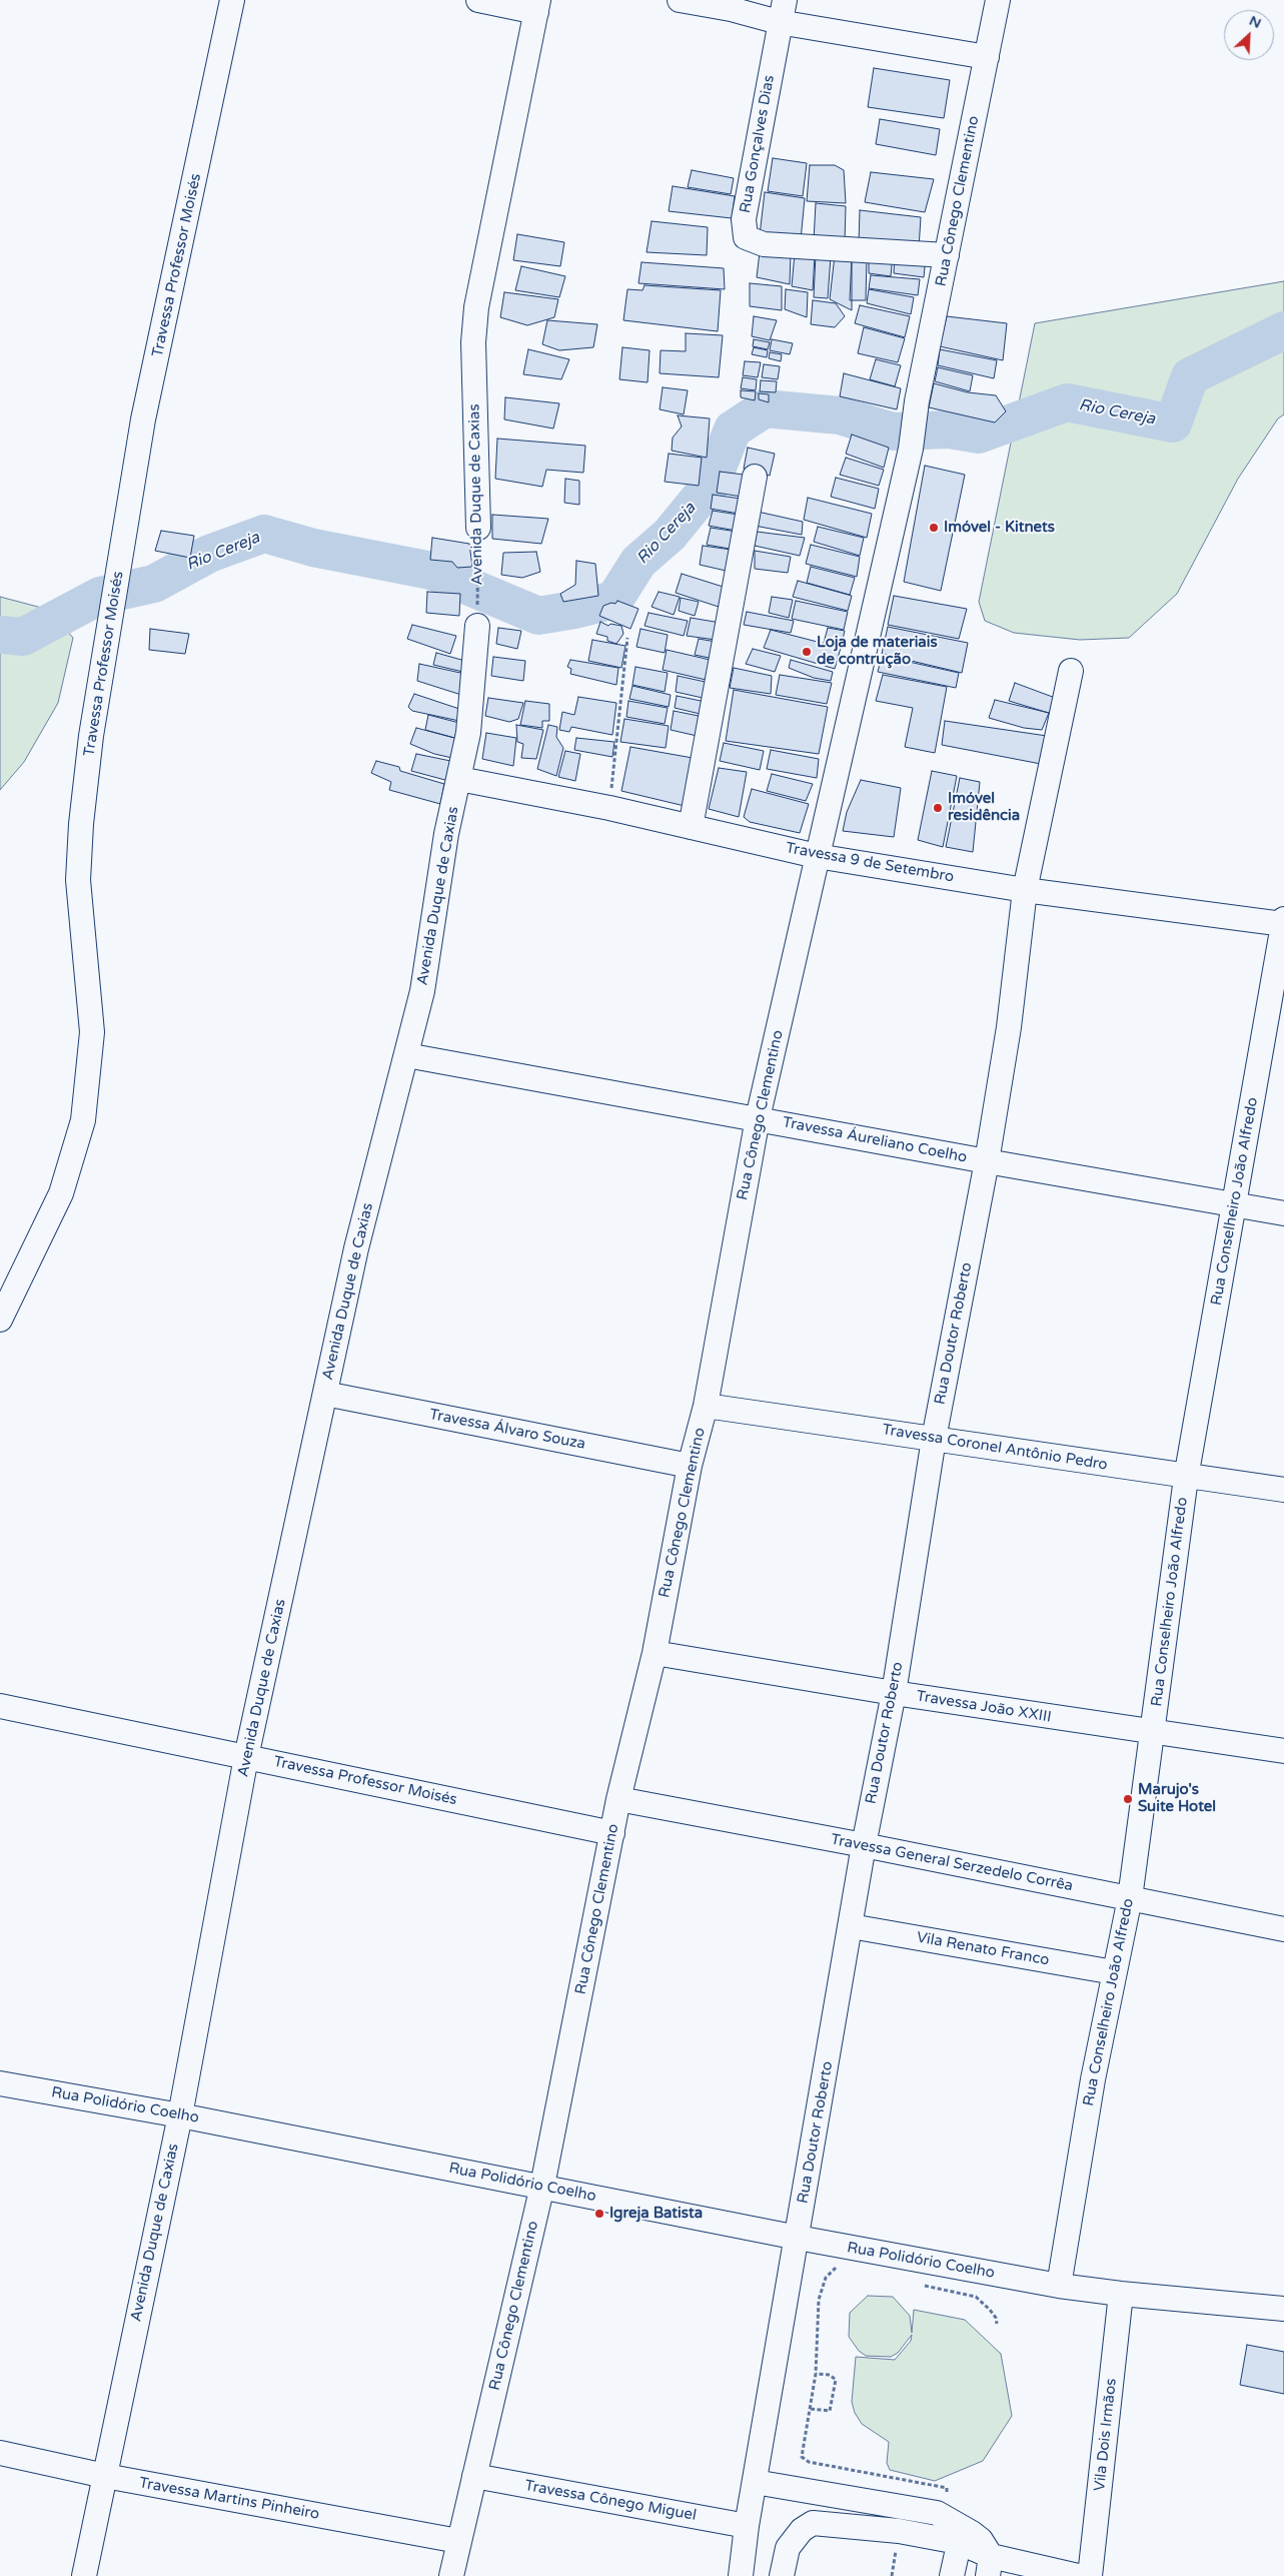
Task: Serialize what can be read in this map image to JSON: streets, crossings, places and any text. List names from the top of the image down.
{
  "streets": {
    "street": [
      "Rua Gonçalves Dias",
      "Rua Cônego Clementino",
      "Travessa Professor Moisés",
      "Avenida Duque de Caxias",
      "Travessa 9 de Setembro",
      "Travessa Áureliano Coelho",
      "Rua Conselheiro João Alfredo",
      "Rua Doutor Roberto",
      "Travessa Álvaro Souza",
      "Travessa Coronel Antônio Pedro",
      "Travessa João XXIII",
      "Travessa General Serzedelo Corrêa",
      "Vila Renato Franco",
      "Rua Polidório Coelho",
      "Vila Dois Irmãos",
      "Travessa Martins Pinheiro",
      "Travessa Cônego Miguel"
    ]
  },
  "crossings": [
    ["Rua Gonçalves Dias", "Rua Cônego Clementino"],
    ["Rua Cônego Clementino", "Travessa Professor Moisés"],
    ["Rua Cônego Clementino", "Travessa 9 de Setembro"],
    ["Rua Cônego Clementino", "Travessa Áureliano Coelho"],
    ["Rua Cônego Clementino", "Travessa Álvaro Souza"],
    ["Rua Cônego Clementino", "Travessa Coronel Antônio Pedro"],
    ["Rua Cônego Clementino", "Travessa João XXIII"],
    ["Rua Cônego Clementino", "Travessa General Serzedelo Corrêa"],
    ["Rua Cônego Clementino", "Rua Polidório Coelho"],
    ["Rua Cônego Clementino", "Travessa Martins Pinheiro"],
    ["Rua Cônego Clementino", "Travessa Cônego Miguel"],
    ["Travessa Professor Moisés", "Avenida Duque de Caxias"],
    ["Avenida Duque de Caxias", "Travessa 9 de Setembro"],
    ["Avenida Duque de Caxias", "Travessa Áureliano Coelho"],
    ["Avenida Duque de Caxias", "Travessa Álvaro Souza"],
    ["Avenida Duque de Caxias", "Rua Polidório Coelho"],
    ["Avenida Duque de Caxias", "Travessa Martins Pinheiro"],
    ["Travessa 9 de Setembro", "Rua Conselheiro João Alfredo"],
    ["Travessa 9 de Setembro", "Rua Doutor Roberto"],
    ["Travessa Áureliano Coelho", "Rua Conselheiro João Alfredo"],
    ["Travessa Áureliano Coelho", "Rua Doutor Roberto"],
    ["Rua Conselheiro João Alfredo", "Travessa Coronel Antônio Pedro"],
    ["Rua Conselheiro João Alfredo", "Travessa João XXIII"],
    ["Rua Conselheiro João Alfredo", "Travessa General Serzedelo Corrêa"],
    ["Rua Conselheiro João Alfredo", "Vila Renato Franco"],
    ["Rua Conselheiro João Alfredo", "Rua Polidório Coelho"],
    ["Rua Doutor Roberto", "Travessa Coronel Antônio Pedro"],
    ["Rua Doutor Roberto", "Travessa João XXIII"],
    ["Rua Doutor Roberto", "Travessa General Serzedelo Corrêa"],
    ["Rua Doutor Roberto", "Vila Renato Franco"],
    ["Rua Doutor Roberto", "Rua Polidório Coelho"],
    ["Rua Doutor Roberto", "Travessa Cônego Miguel"],
    ["Rua Polidório Coelho", "Vila Dois Irmãos"]
  ],
  "water": ["Rio Cereja"],
  "places": [
    "Imóvel - Kitnets",
    "Loja de materiais de contrução",
    "Imóvel residência",
    "Marujo's Suite Hotel",
    "Igreja Batista"
  ],
  "north": "top right"
}
